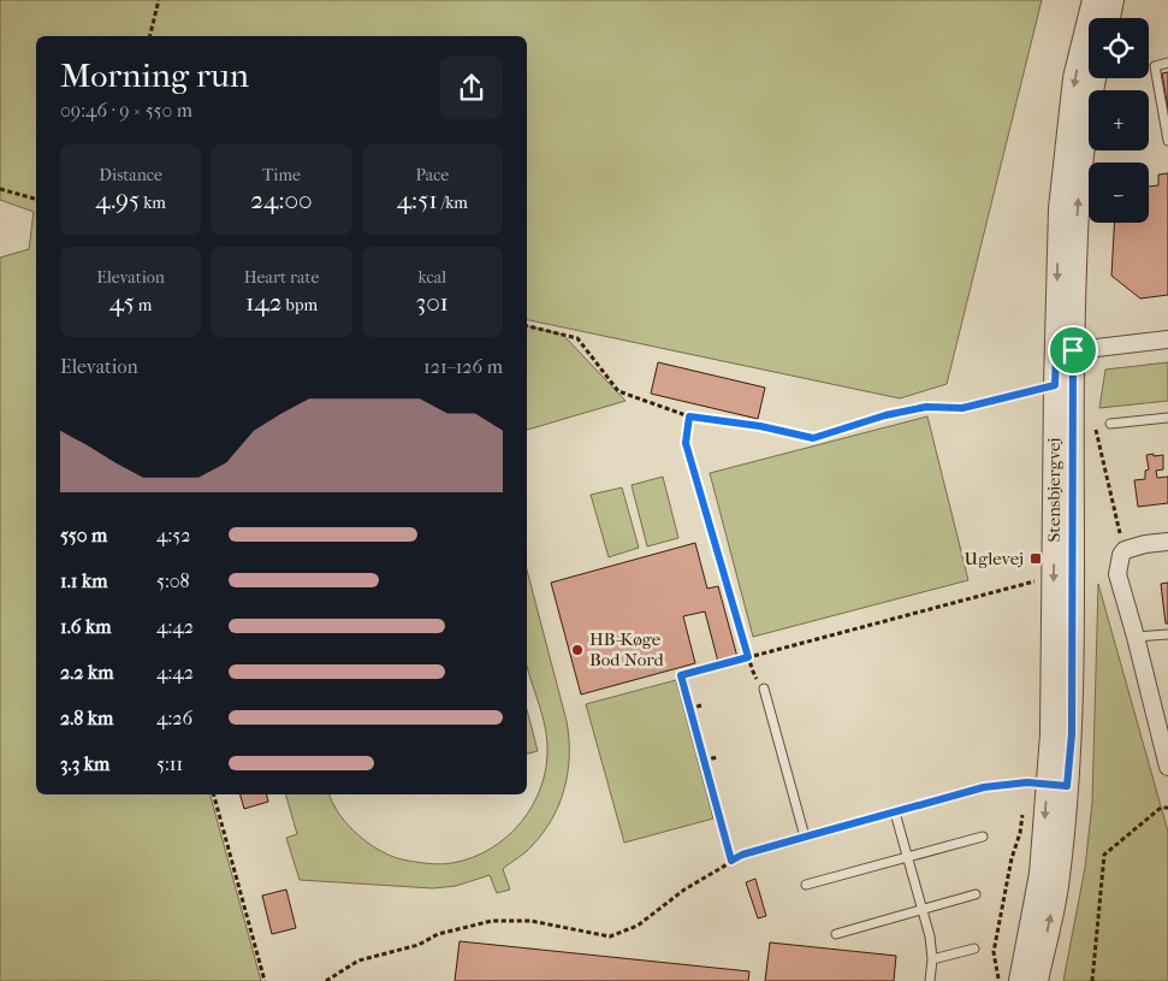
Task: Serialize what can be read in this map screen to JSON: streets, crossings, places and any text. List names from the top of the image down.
{
  "streets": {
    "street": ["Stensbjergvej"]
  },
  "places": {
    "transit": ["Uglevej"],
    "other": ["HB-Køge Bod Nord"]
  },
  "page": {
    "map_buttons": ["+", "−"],
    "heading": ["Morning run", "09:46 · 9 × 550 m"],
    "stats": [
      ["Distance", "4.95 km"],
      ["Time", "24:00"],
      ["Pace", "4:51 /km"],
      ["Elevation", "45 m"],
      ["Heart rate", "142 bpm"],
      ["kcal", "301"]
    ],
    "chart": ["Elevation", "121–126 m"],
    "list": [
      {
        "name": "550 m",
        "note": "4:52"
      },
      {
        "name": "1.1 km",
        "note": "5:08"
      },
      {
        "name": "1.6 km",
        "note": "4:42"
      },
      {
        "name": "2.2 km",
        "note": "4:42"
      },
      {
        "name": "2.8 km",
        "note": "4:26"
      },
      {
        "name": "3.3 km",
        "note": "5:11"
      }
    ]
  }
}
